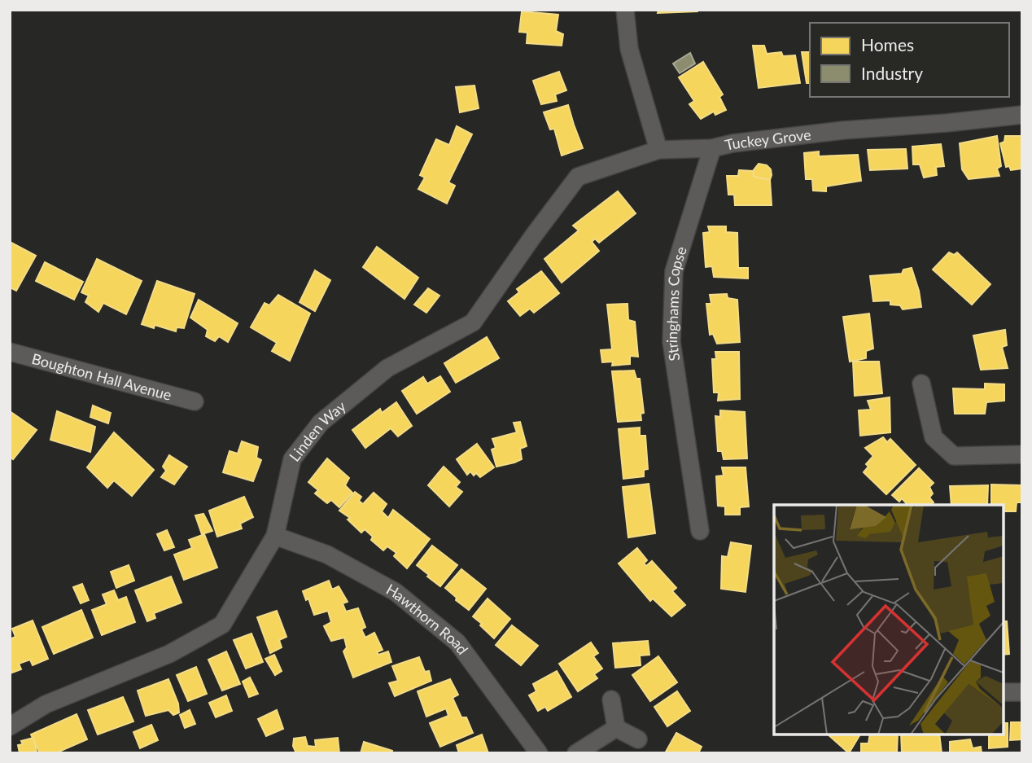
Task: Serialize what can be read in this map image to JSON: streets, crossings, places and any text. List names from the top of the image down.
{
  "streets": {
    "street": [
      "Tuckey Grove",
      "Stringhams Copse",
      "Boughton Hall Avenue",
      "Linden Way",
      "Hawthorn Road"
    ]
  },
  "crossings": [
    ["Tuckey Grove", "Stringhams Copse"],
    ["Tuckey Grove", "Linden Way"],
    ["Linden Way", "Hawthorn Road"]
  ],
  "legend": ["Homes", "Industry"]
}
